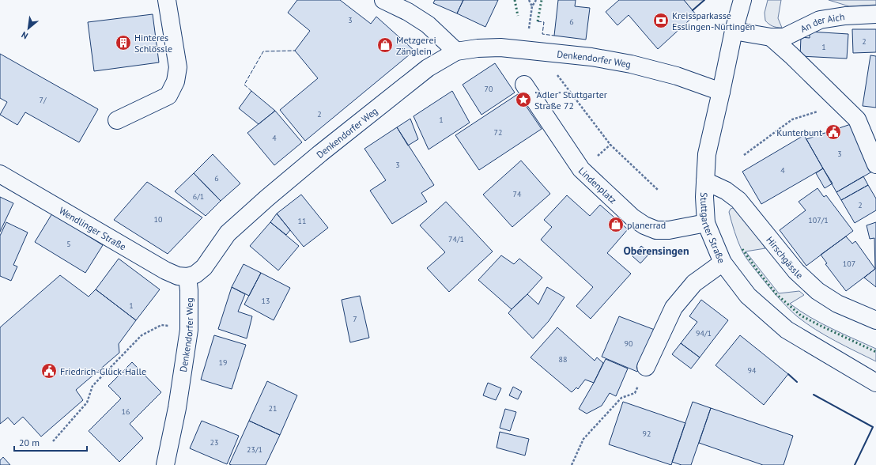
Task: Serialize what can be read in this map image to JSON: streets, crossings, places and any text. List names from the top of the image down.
{
  "streets": {
    "main road": [
      "An der Aich",
      "Denkendorfer Weg",
      "Lindenplatz",
      "Stuttgarter Straße",
      "Wendlinger Straße",
      "Hirschgässle"
    ]
  },
  "crossings": [
    ["Denkendorfer Weg", "Stuttgarter Straße"],
    ["Denkendorfer Weg", "Wendlinger Straße"],
    ["Lindenplatz", "Stuttgarter Straße"],
    ["Stuttgarter Straße", "Hirschgässle"]
  ],
  "districts": ["Oberensingen"],
  "places": {
    "bank": ["Kreissparkasse Esslingen-Nürtingen"],
    "building": ["Hinteres Schlössle"],
    "shop": ["Metzgerei Zänglein", "planerrad"],
    "place": ["\"Adler\" Stuttgarter Straße 72"],
    "public building": ["Kunterbunt", "Friedrich-Glück-Halle"]
  },
  "house_numbers": [
    "3",
    "6",
    "2",
    "1",
    "70",
    "7/",
    "2",
    "1",
    "72",
    "4",
    "3",
    "3",
    "4",
    "6",
    "74",
    "6/1",
    "2",
    "10",
    "107/1",
    "11",
    "74/1",
    "5",
    "107",
    "13",
    "1",
    "7",
    "94/1",
    "90",
    "88",
    "19",
    "94",
    "21",
    "16",
    "92",
    "23",
    "23/1"
  ],
  "scale_bar": "20 m",
  "north": "bottom left"
}
